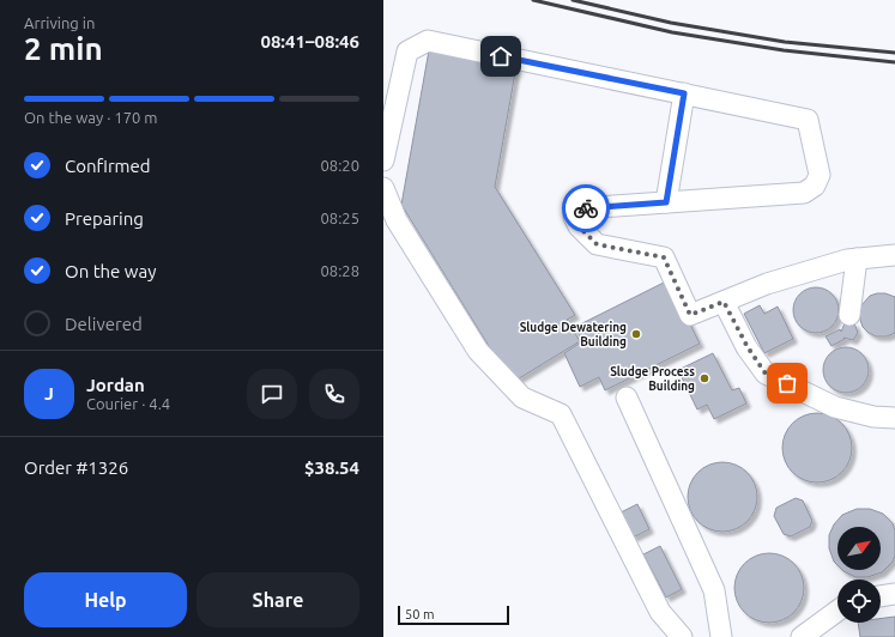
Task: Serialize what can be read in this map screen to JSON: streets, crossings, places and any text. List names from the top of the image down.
{
  "places": ["Sludge Dewatering Building", "Sludge Process Building"],
  "scale_bar": "50 m",
  "north": "top right",
  "page": {
    "heading": ["2 min", "Arriving in", "08:41–08:46"],
    "panel": [
      "Jordan",
      "Courier · 4.4",
      "Order #1326",
      "$38.54"
    ],
    "bar": "On the way · 170 m",
    "list": [
      ["Confirmed", "08:20"],
      ["Preparing", "08:25"],
      ["On the way", "08:28"],
      "Delivered"
    ],
    "round": "J",
    "buttons": ["Help", "Share"],
    "scale": "50 m"
  }
}
